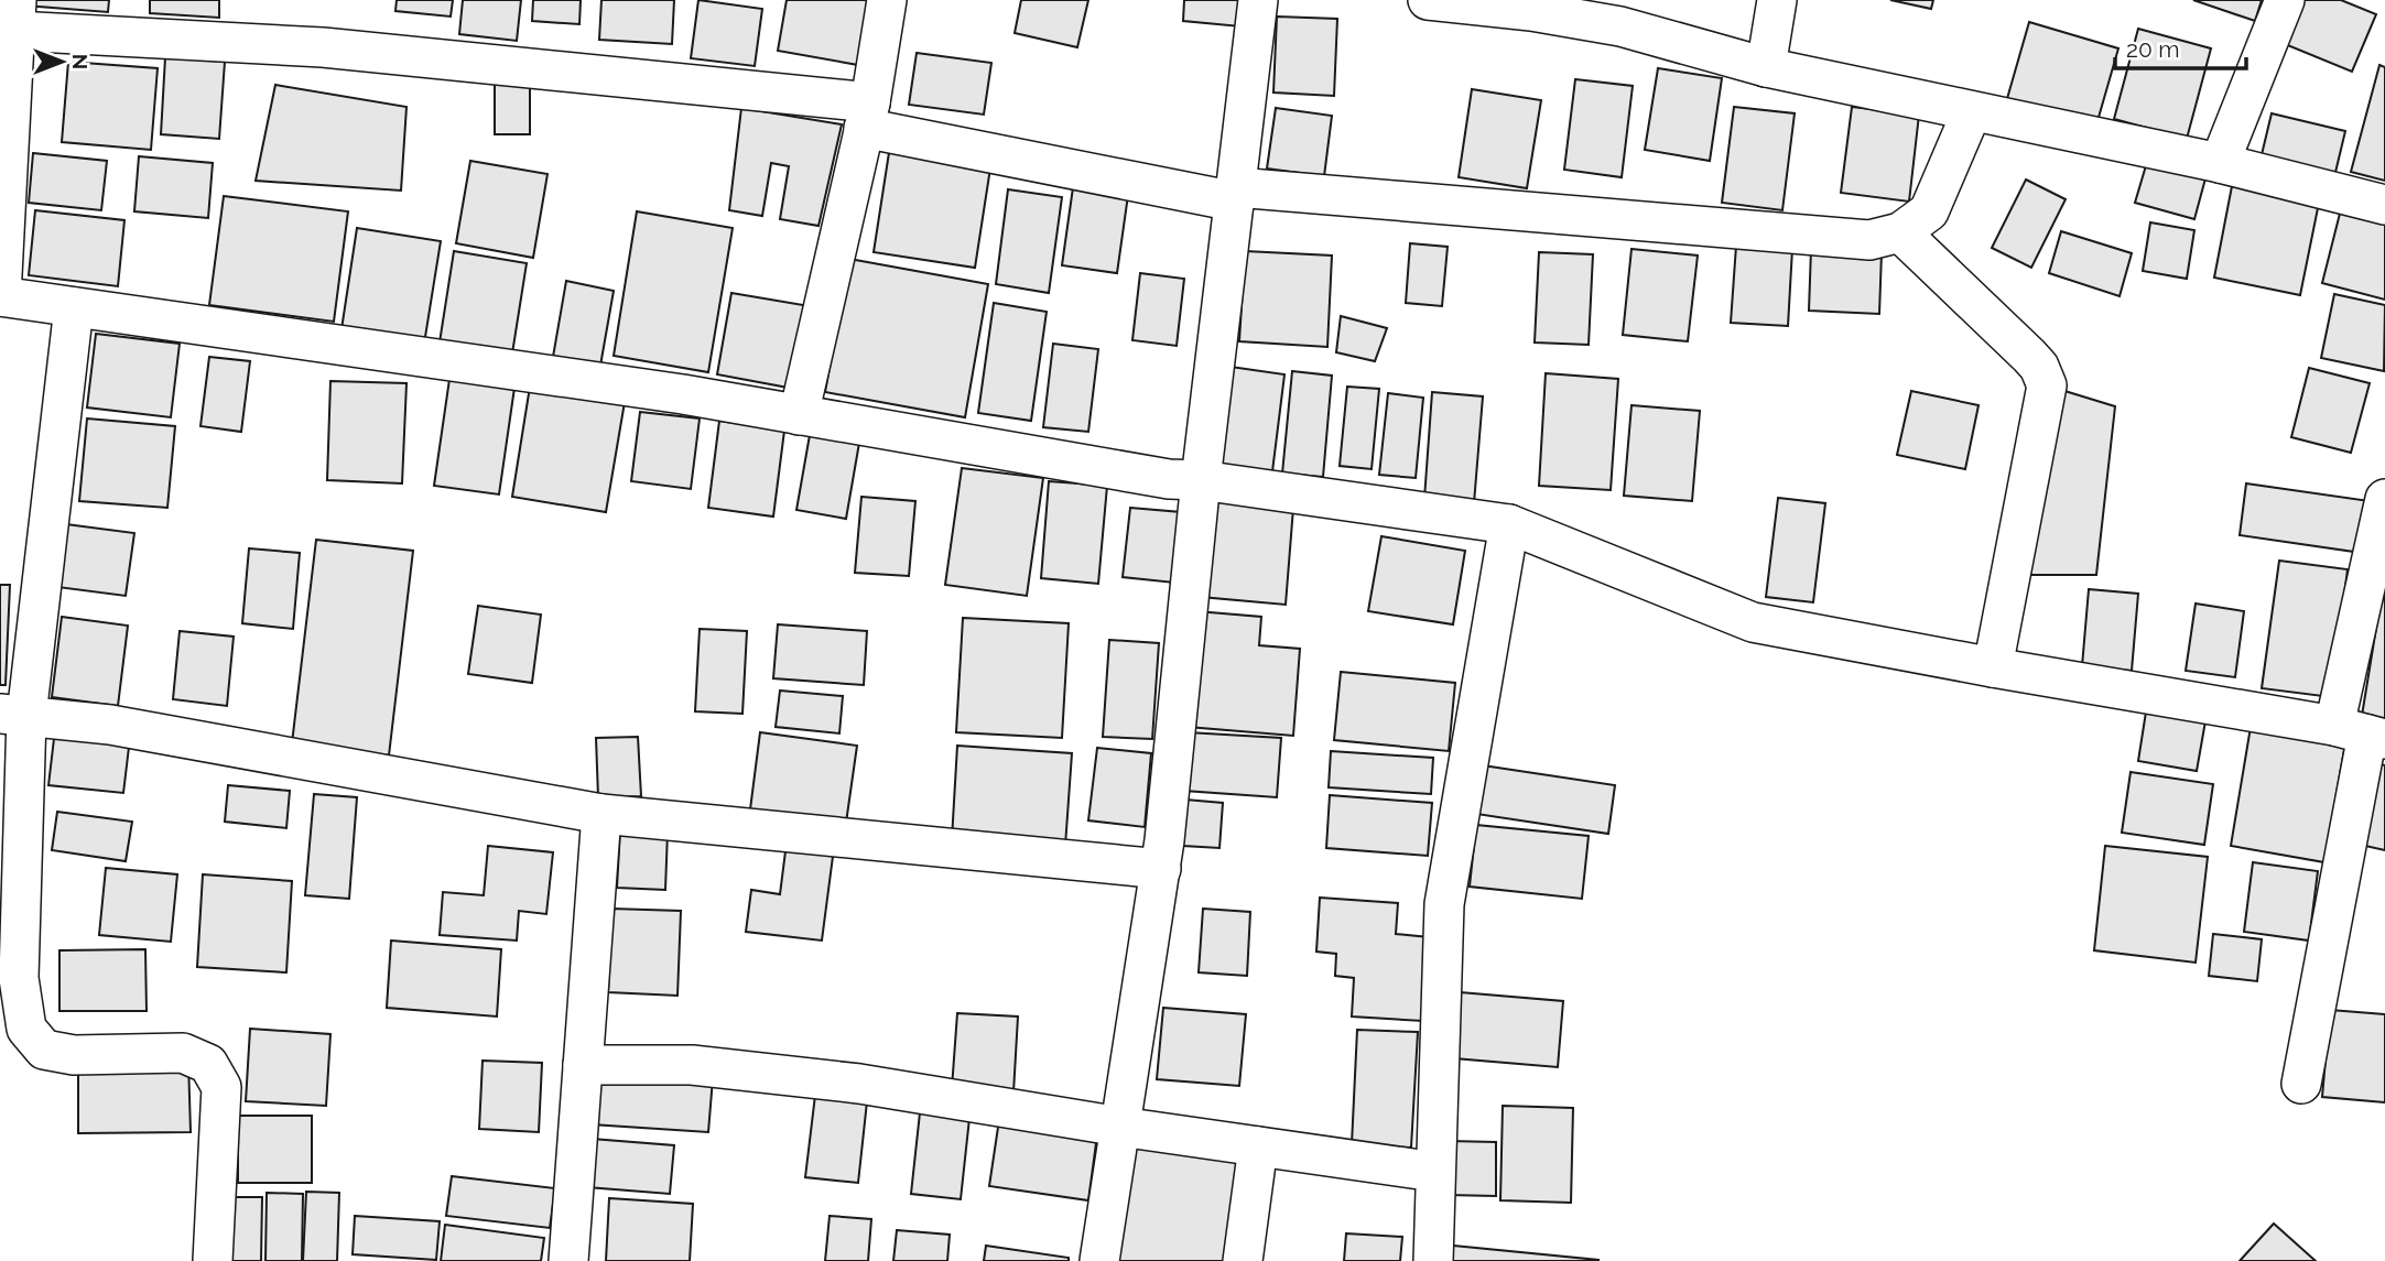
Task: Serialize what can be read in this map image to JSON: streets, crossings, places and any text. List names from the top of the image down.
{
  "scale_bar": "20 m",
  "north": "right"
}
